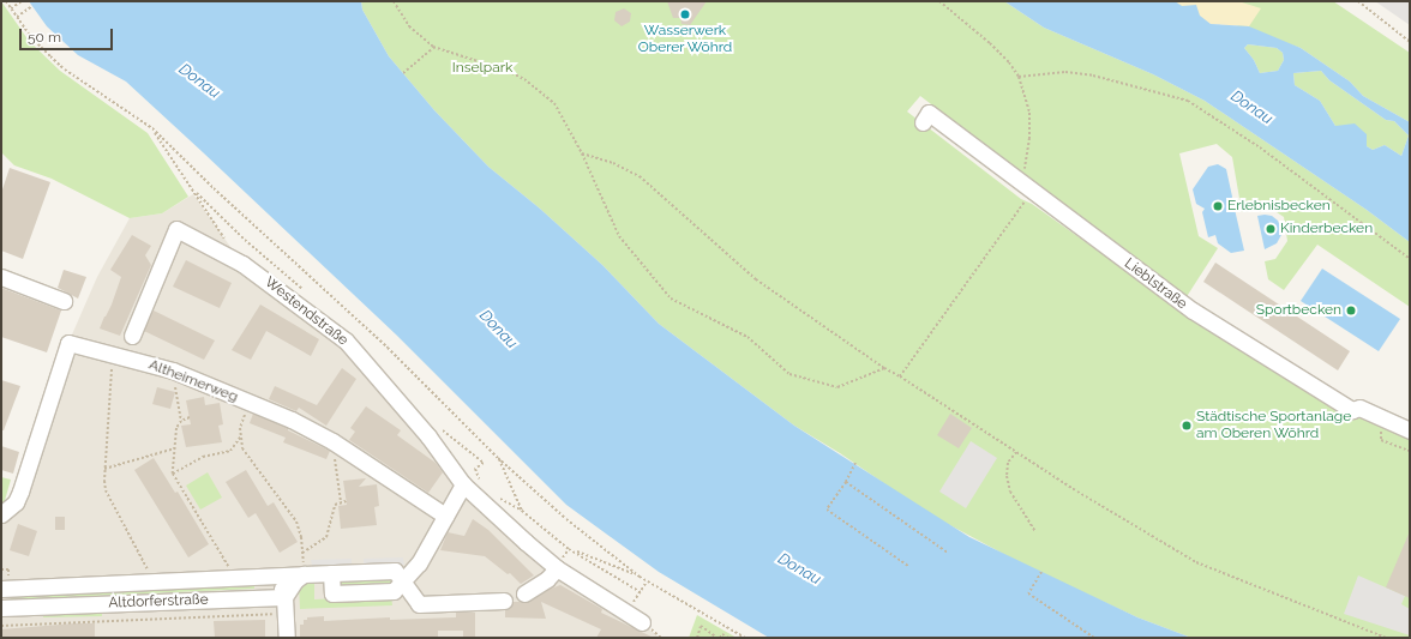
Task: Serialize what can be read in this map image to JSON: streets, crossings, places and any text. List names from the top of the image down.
{
  "streets": {
    "street": [
      "Lieblstraße",
      "Westendstraße",
      "Altheimerweg",
      "Altdorferstraße"
    ]
  },
  "water": ["Donau"],
  "parks": ["Inselpark"],
  "places": [
    "Wasserwerk Oberer Wöhrd",
    "Erlebnisbecken",
    "Kinderbecken",
    "Sportbecken",
    "Städtische Sportanlage am Oberen Wöhrd"
  ],
  "scale_bar": "50 m"
}
